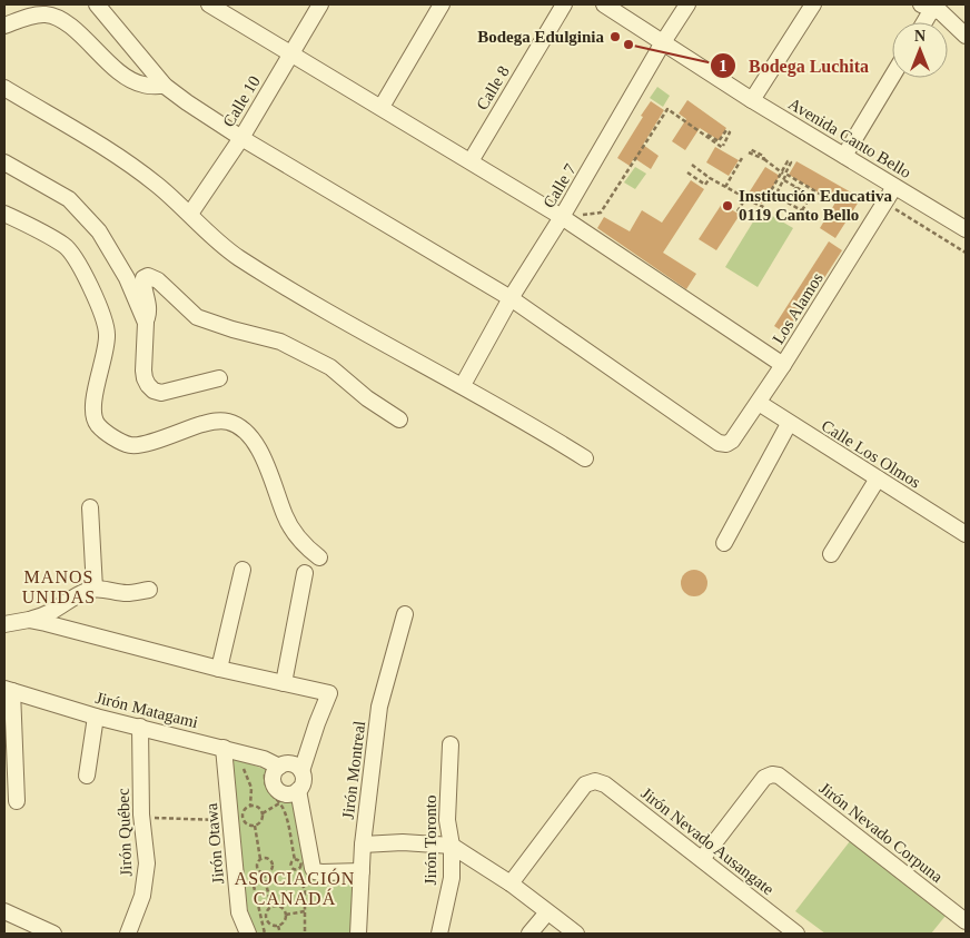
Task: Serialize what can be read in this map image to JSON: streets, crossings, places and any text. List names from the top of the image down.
{
  "streets": {
    "street": [
      "Calle 8",
      "Calle 10",
      "Avenida Canto Bello",
      "Calle 7",
      "Los Alamos",
      "Calle Los Olmos",
      "Jirón Matagami",
      "Jirón Montreal",
      "Jirón Québec",
      "Jirón Nevado Corpuna",
      "Jirón Toronto",
      "Jirón Nevado Ausangate",
      "Jirón Otawa"
    ]
  },
  "crossings": [
    ["Avenida Canto Bello", "Calle 7"],
    ["Avenida Canto Bello", "Los Alamos"],
    ["Calle 7", "Los Alamos"],
    ["Los Alamos", "Calle Los Olmos"],
    ["Jirón Matagami", "Jirón Québec"],
    ["Jirón Matagami", "Jirón Otawa"],
    ["Jirón Nevado Corpuna", "Jirón Nevado Ausangate"]
  ],
  "districts": ["MANOS UNIDAS", "ASOCIACIÓN CANADÁ"],
  "places": ["Bodega Edulginia", "Bodega Luchita", "Institución Educativa 0119 Canto Bello"],
  "north": "top"
}
